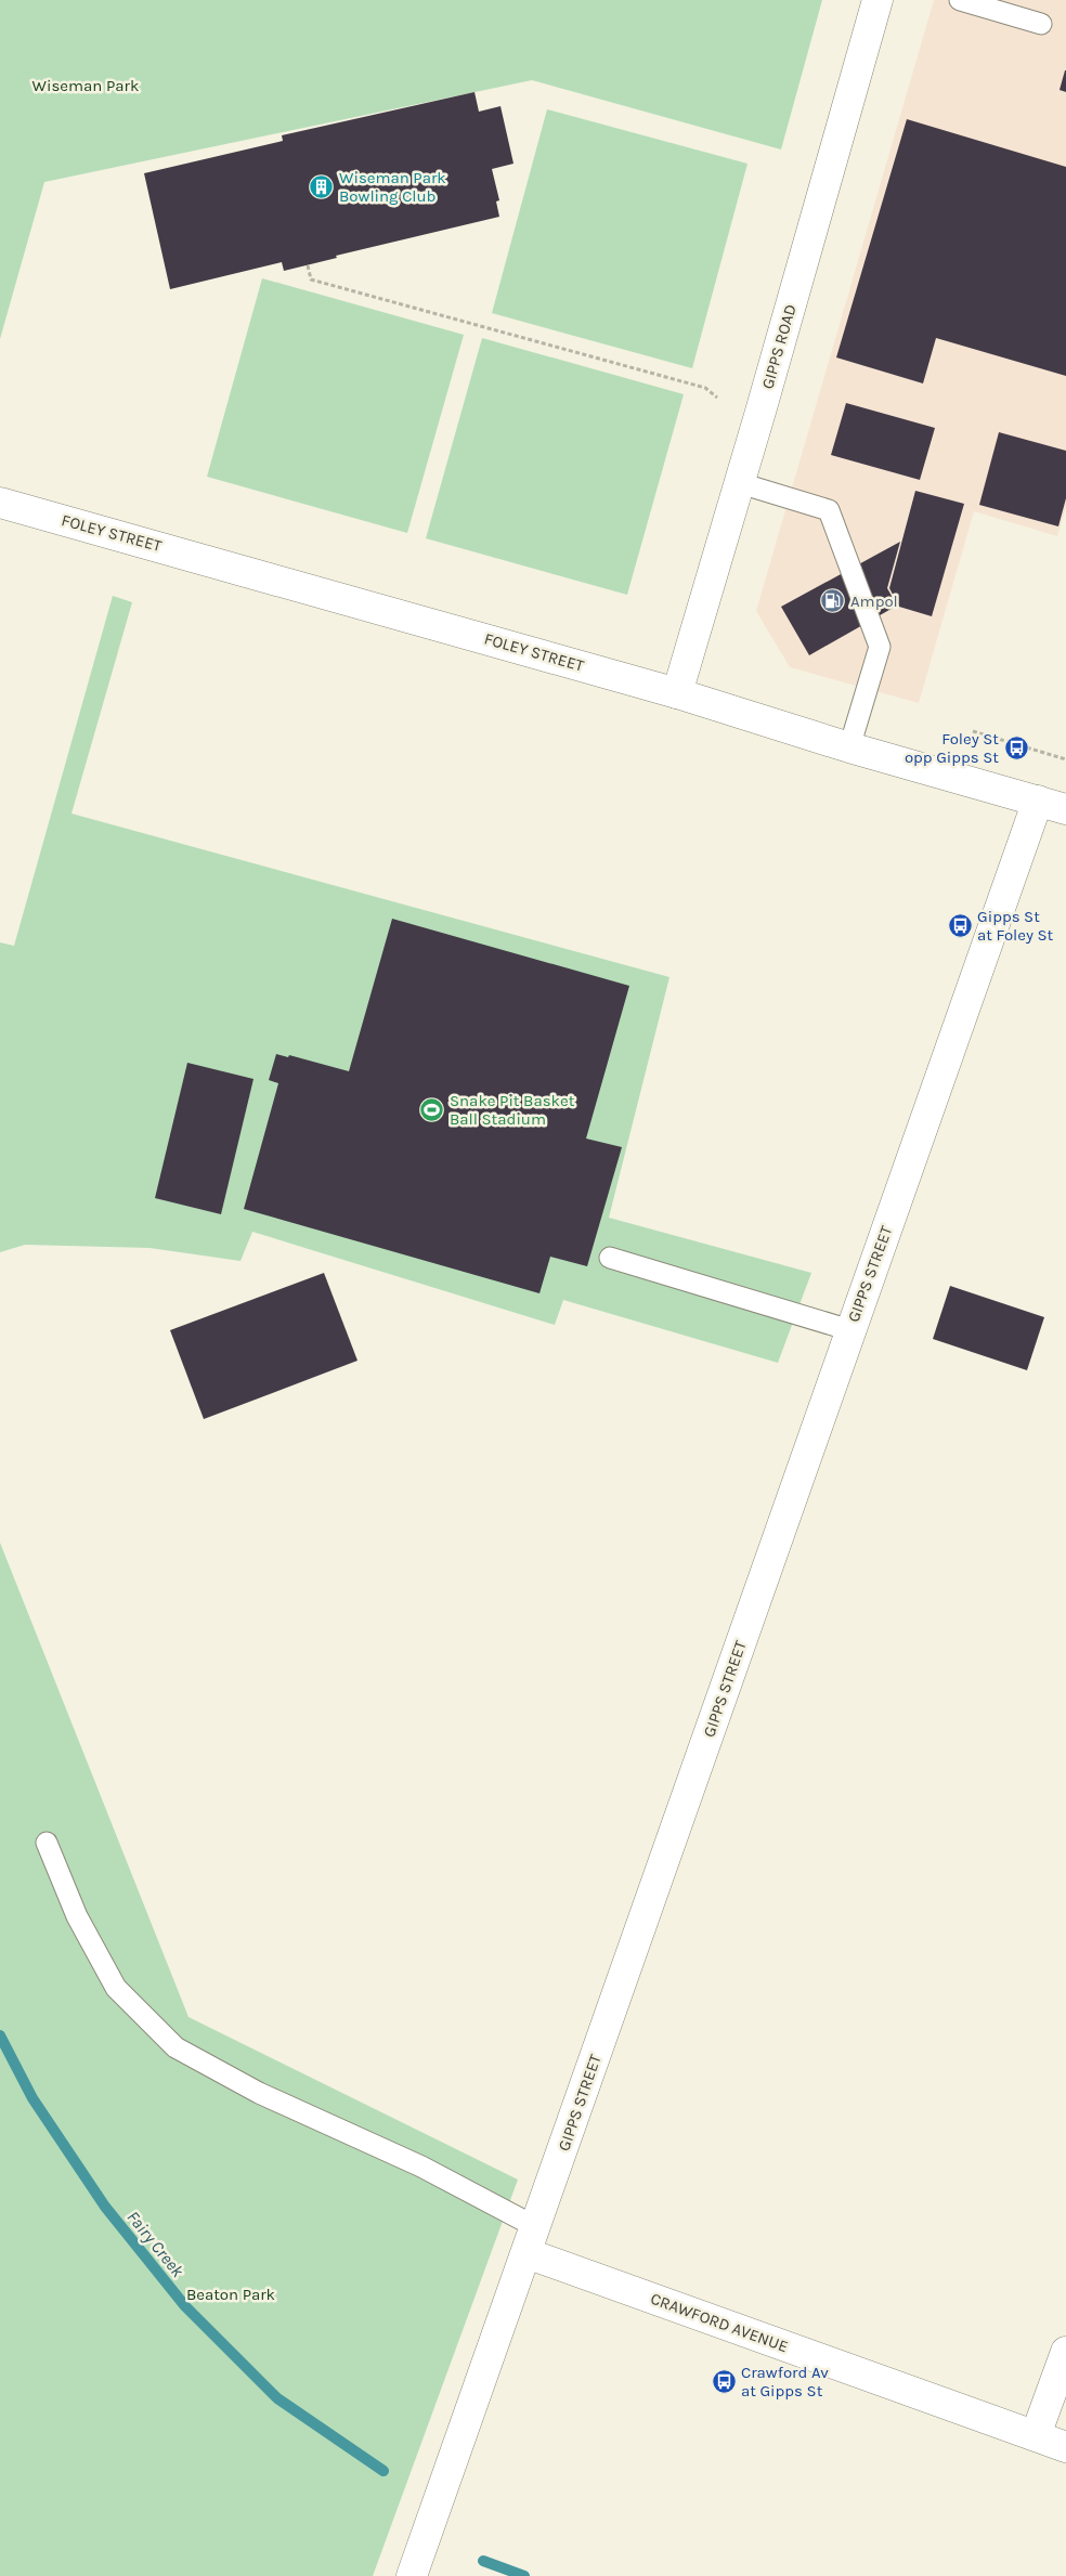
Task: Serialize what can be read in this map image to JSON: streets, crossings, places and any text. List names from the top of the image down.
{
  "streets": {
    "street": [
      "GIPPS ROAD",
      "FOLEY STREET",
      "GIPPS STREET",
      "CRAWFORD AVENUE"
    ]
  },
  "crossings": [
    ["GIPPS ROAD", "FOLEY STREET"],
    ["FOLEY STREET", "GIPPS STREET"],
    ["GIPPS STREET", "CRAWFORD AVENUE"]
  ],
  "water": ["Fairy Creek"],
  "parks": ["Wiseman Park", "Beaton Park"],
  "places": {
    "building": ["Wiseman Park Bowling Club"],
    "fuel station": ["Ampol"],
    "bus stop": ["Foley St opp Gipps St", "Gipps St at Foley St", "Crawford Av at Gipps St"],
    "sports": ["Snake Pit Basket Ball Stadium"]
  }
}
